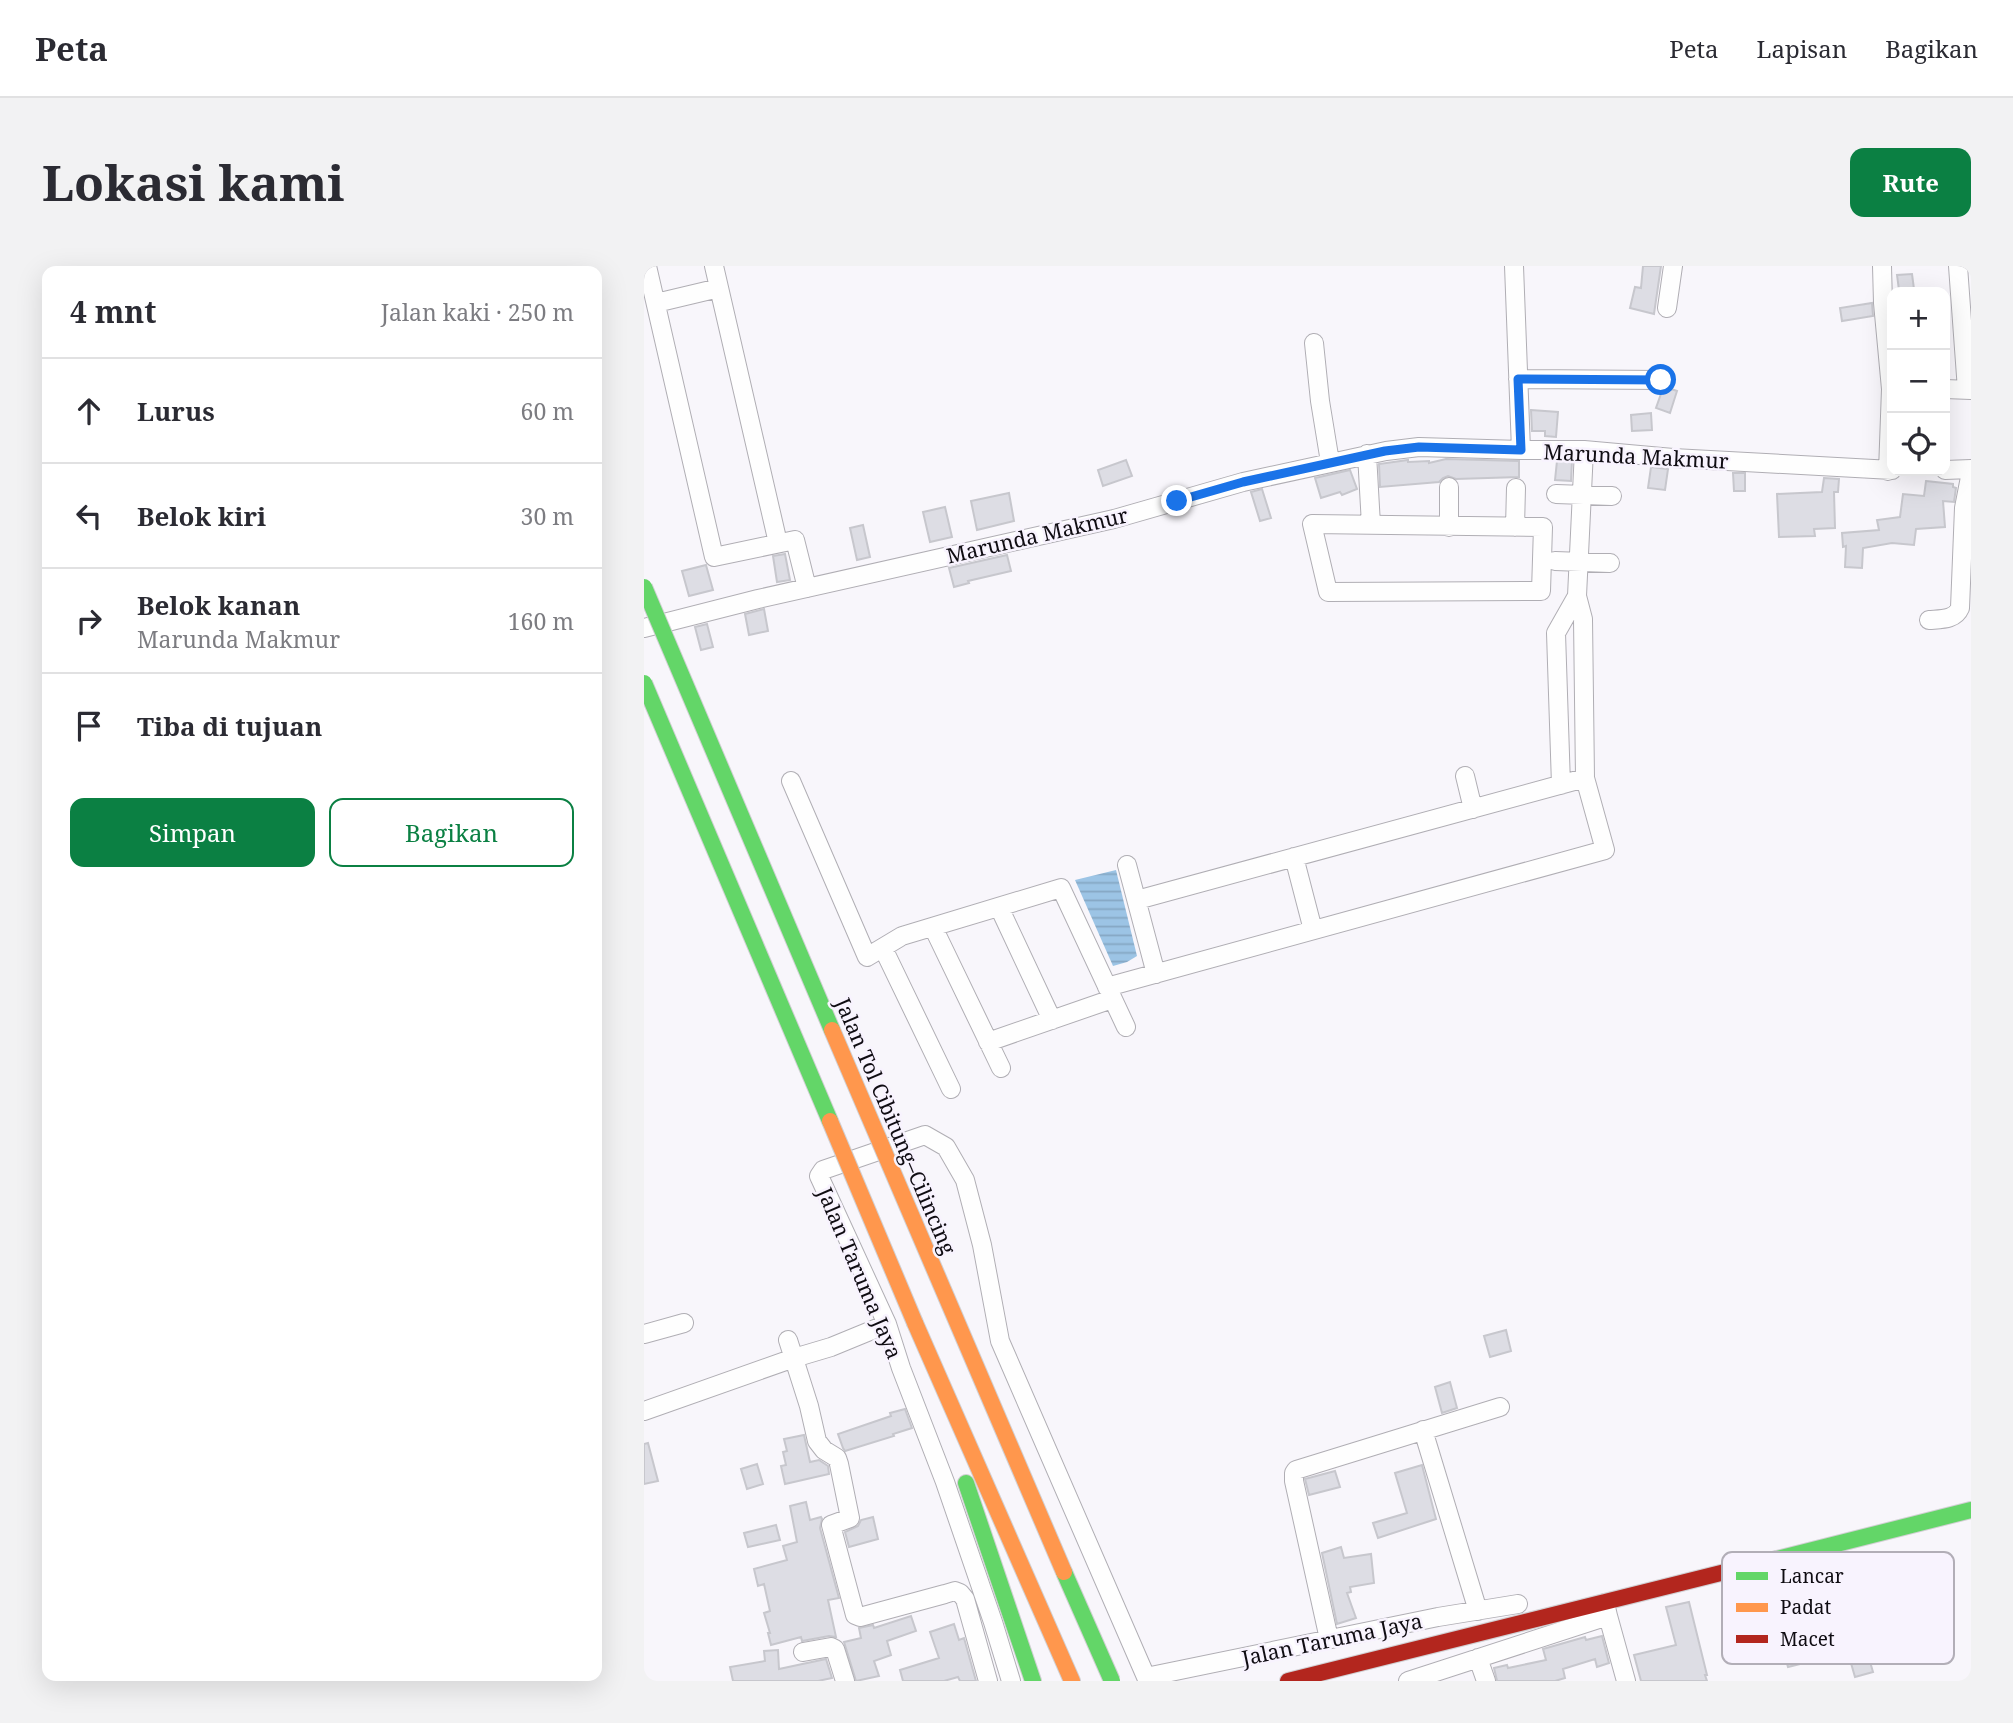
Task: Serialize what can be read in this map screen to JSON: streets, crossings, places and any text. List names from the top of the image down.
{
  "streets": {
    "main road": ["Jalan Tol Cibitung–Cilincing", "Jalan Taruma Jaya"],
    "street": ["Marunda Makmur"]
  },
  "legend": ["Lancar", "Padat", "Macet"],
  "page": {
    "header": "Peta",
    "nav": ["Peta", "Lapisan", "Bagikan"],
    "buttons": [
      "Rute",
      ["Simpan", "Bagikan"]
    ],
    "title": "Lokasi kami",
    "heading": ["4 mnt", "Jalan kaki · 250 m"],
    "map_buttons": ["+", "−"],
    "list": [
      ["Lurus", "60 m"],
      ["Belok kiri", "30 m"],
      ["Belok kanan", "Marunda Makmur", "160 m"],
      "Tiba di tujuan"
    ]
  }
}
